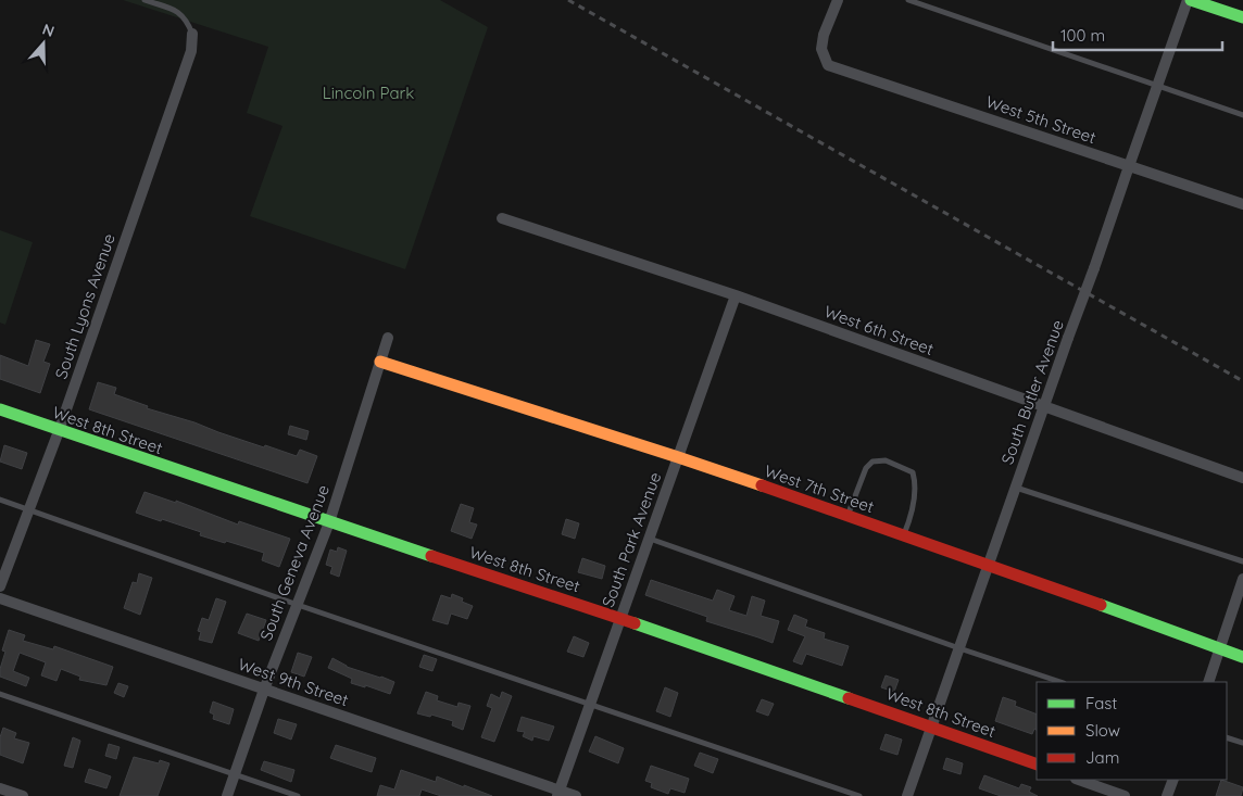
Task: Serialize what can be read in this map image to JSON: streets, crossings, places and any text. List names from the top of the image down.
{
  "streets": {
    "street": [
      "West 5th Street",
      "South Lyons Avenue",
      "West 6th Street",
      "South Butler Avenue",
      "West 8th Street",
      "West 7th Street",
      "South Park Avenue",
      "South Geneva Avenue",
      "West 9th Street"
    ]
  },
  "crossings": [
    ["West 5th Street", "South Butler Avenue"],
    ["South Lyons Avenue", "West 8th Street"],
    ["West 6th Street", "South Butler Avenue"],
    ["West 6th Street", "South Park Avenue"],
    ["South Butler Avenue", "West 8th Street"],
    ["South Butler Avenue", "West 7th Street"],
    ["West 8th Street", "South Park Avenue"],
    ["West 8th Street", "South Geneva Avenue"],
    ["West 7th Street", "South Park Avenue"],
    ["West 7th Street", "South Geneva Avenue"],
    ["South Park Avenue", "West 9th Street"],
    ["South Geneva Avenue", "West 9th Street"]
  ],
  "parks": ["Lincoln Park"],
  "legend": ["Fast", "Slow", "Jam"],
  "scale_bar": "100 m",
  "north": "top"
}
